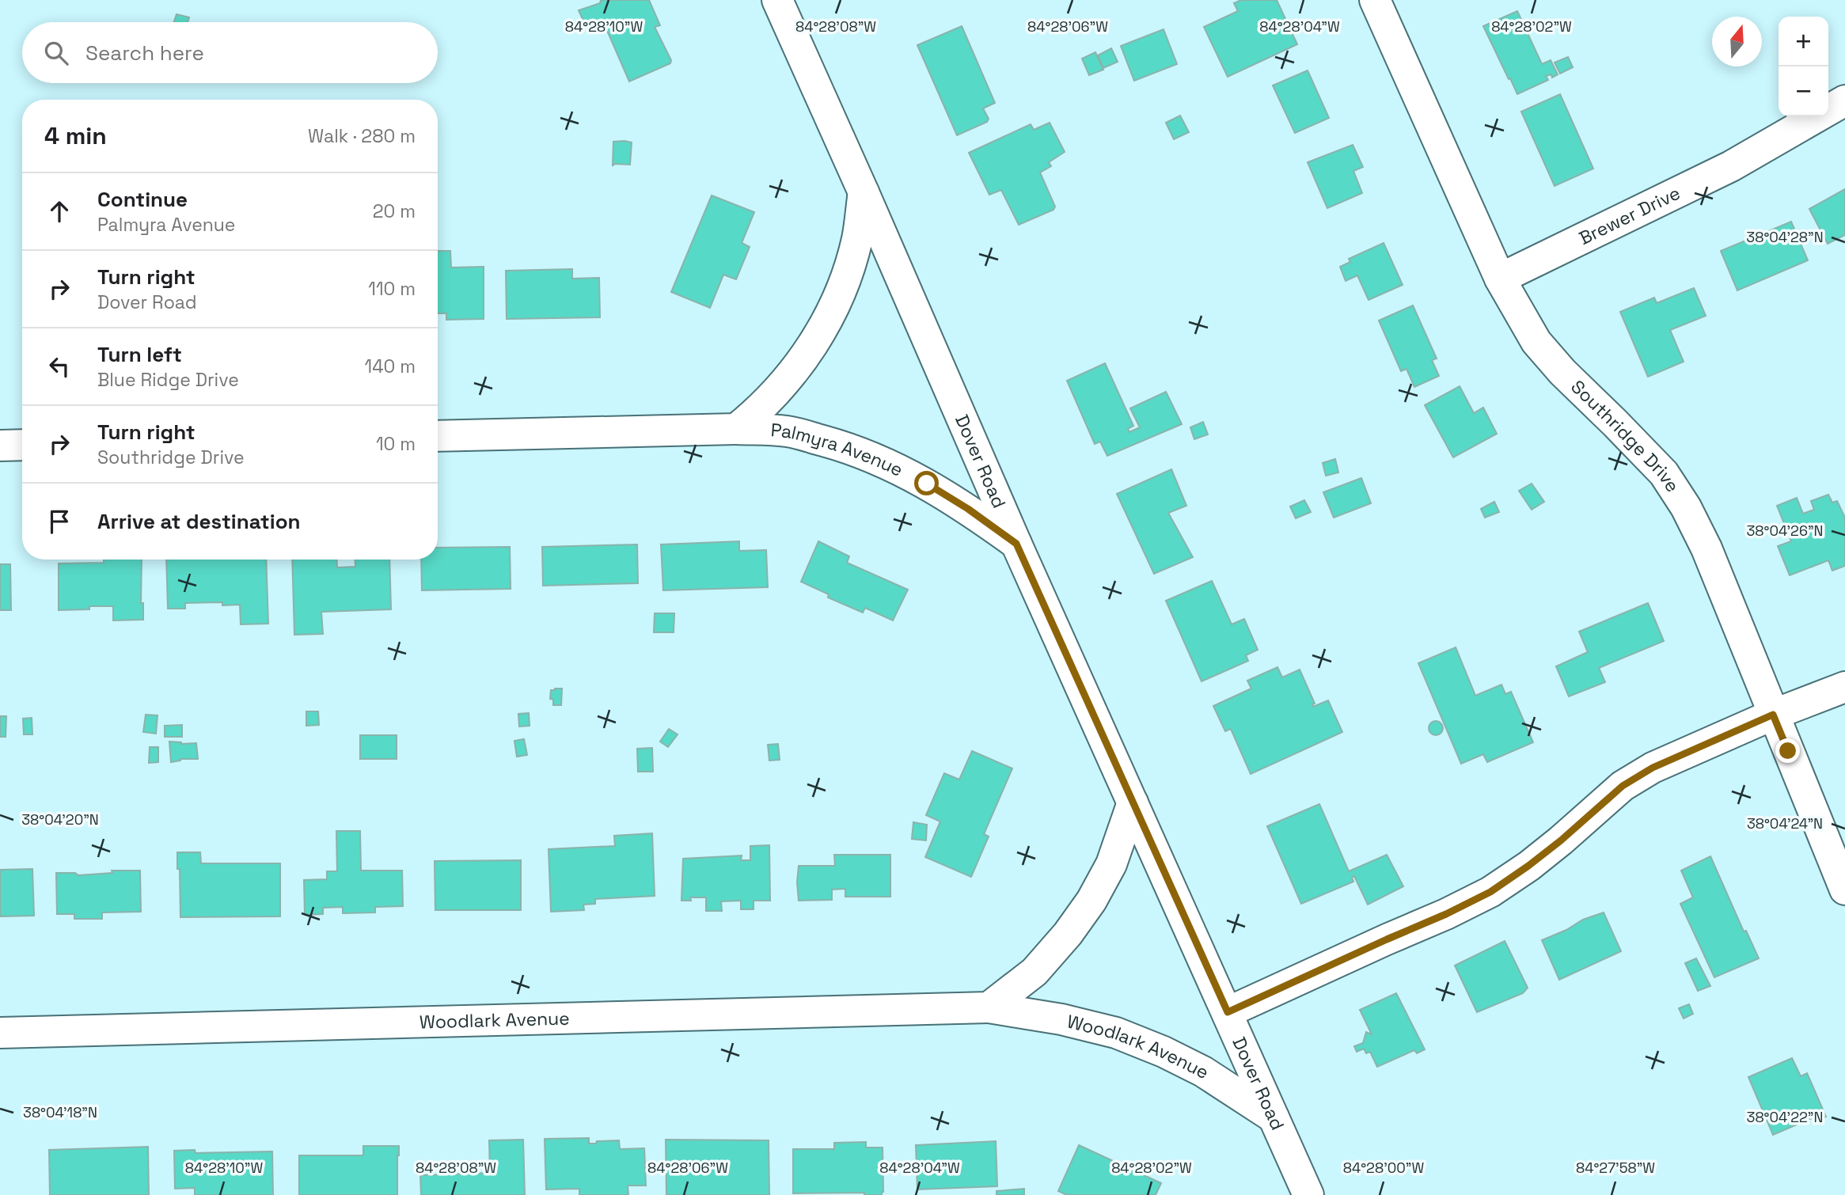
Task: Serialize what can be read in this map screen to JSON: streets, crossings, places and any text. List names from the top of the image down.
{
  "streets": {
    "street": [
      "Brewer Drive",
      "Southridge Drive",
      "Palmyra Avenue",
      "Dover Road",
      "Woodlark Avenue"
    ]
  },
  "crossings": [
    ["Brewer Drive", "Southridge Drive"],
    ["Palmyra Avenue", "Dover Road"],
    ["Dover Road", "Woodlark Avenue"]
  ],
  "north": "top",
  "page": {
    "map_buttons": ["+", "−"],
    "search": "Search here",
    "heading": ["4 min", "Walk · 280 m"],
    "list": [
      ["Continue", "Palmyra Avenue", "20 m"],
      ["Turn right", "Dover Road", "110 m"],
      ["Turn left", "Blue Ridge Drive", "140 m"],
      ["Turn right", "Southridge Drive", "10 m"],
      "Arrive at destination"
    ]
  },
  "coordinates": [
    "84°28'10\"W",
    "84°28'08\"W",
    "84°28'06\"W",
    "84°28'04\"W",
    "84°28'02\"W",
    "38°04'28\"N",
    "38°04'26\"N",
    "38°04'20\"N",
    "38°04'24\"N",
    "38°04'18\"N",
    "38°04'22\"N",
    "84°28'00\"W",
    "84°27'58\"W"
  ]
}
